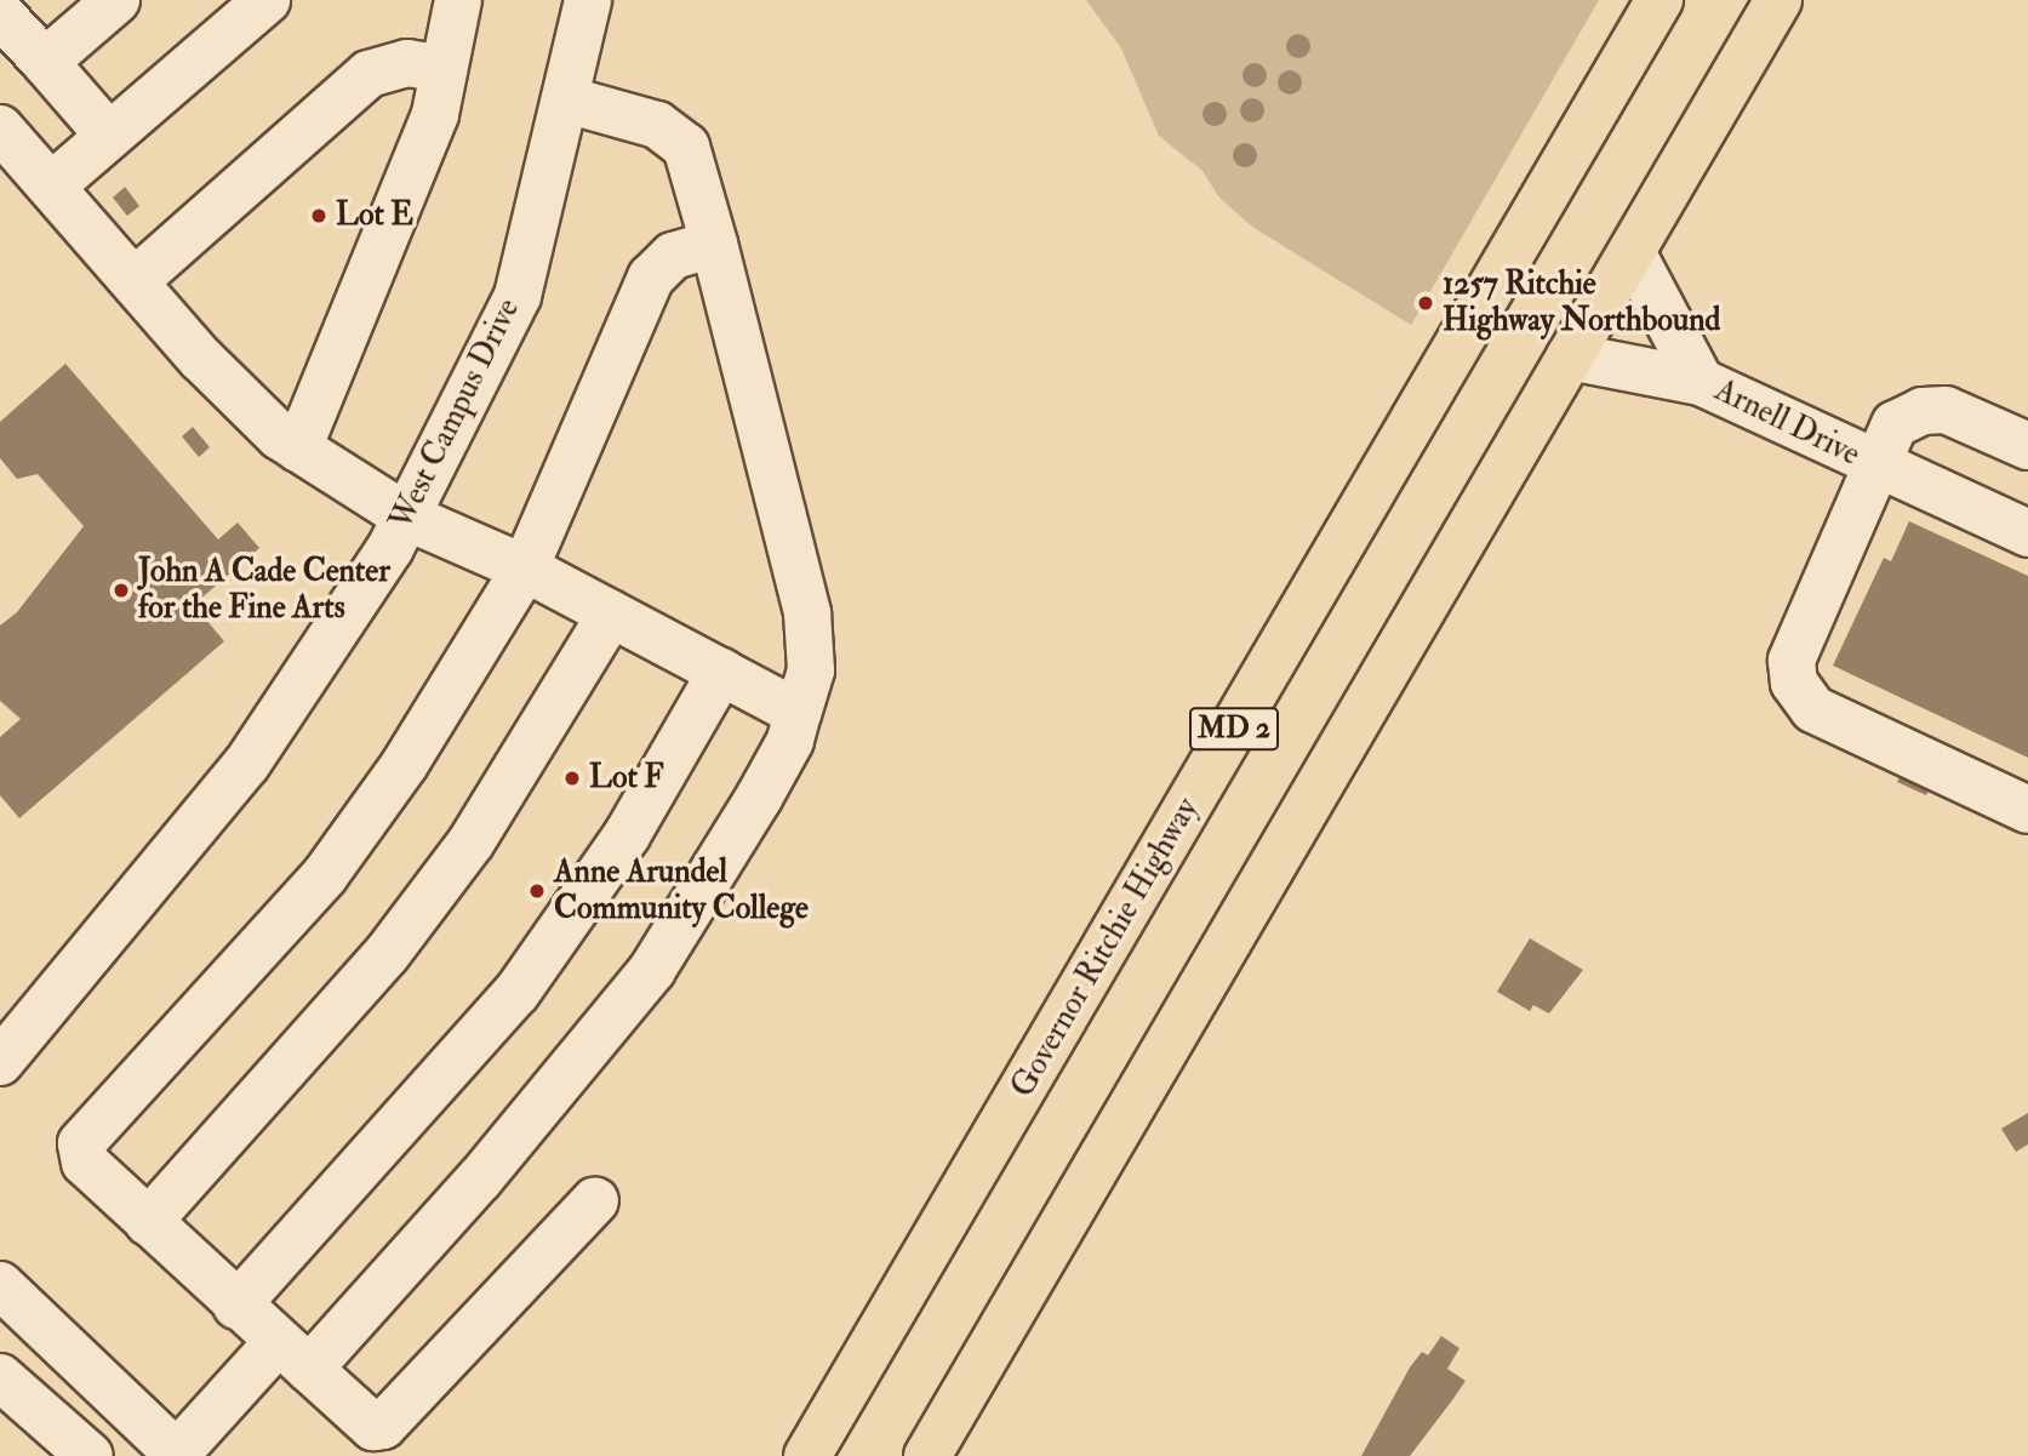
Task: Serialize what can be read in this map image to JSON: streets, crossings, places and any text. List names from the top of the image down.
{
  "streets": {
    "highway": ["MD 2", "Governor Ritchie Highway"],
    "street": ["West Campus Drive", "Arnell Drive"]
  },
  "places": [
    "Lot E",
    "1257 Ritchie Highway Northbound",
    "John A Cade Center for the Fine Arts",
    "Lot F",
    "Anne Arundel Community College"
  ]
}
